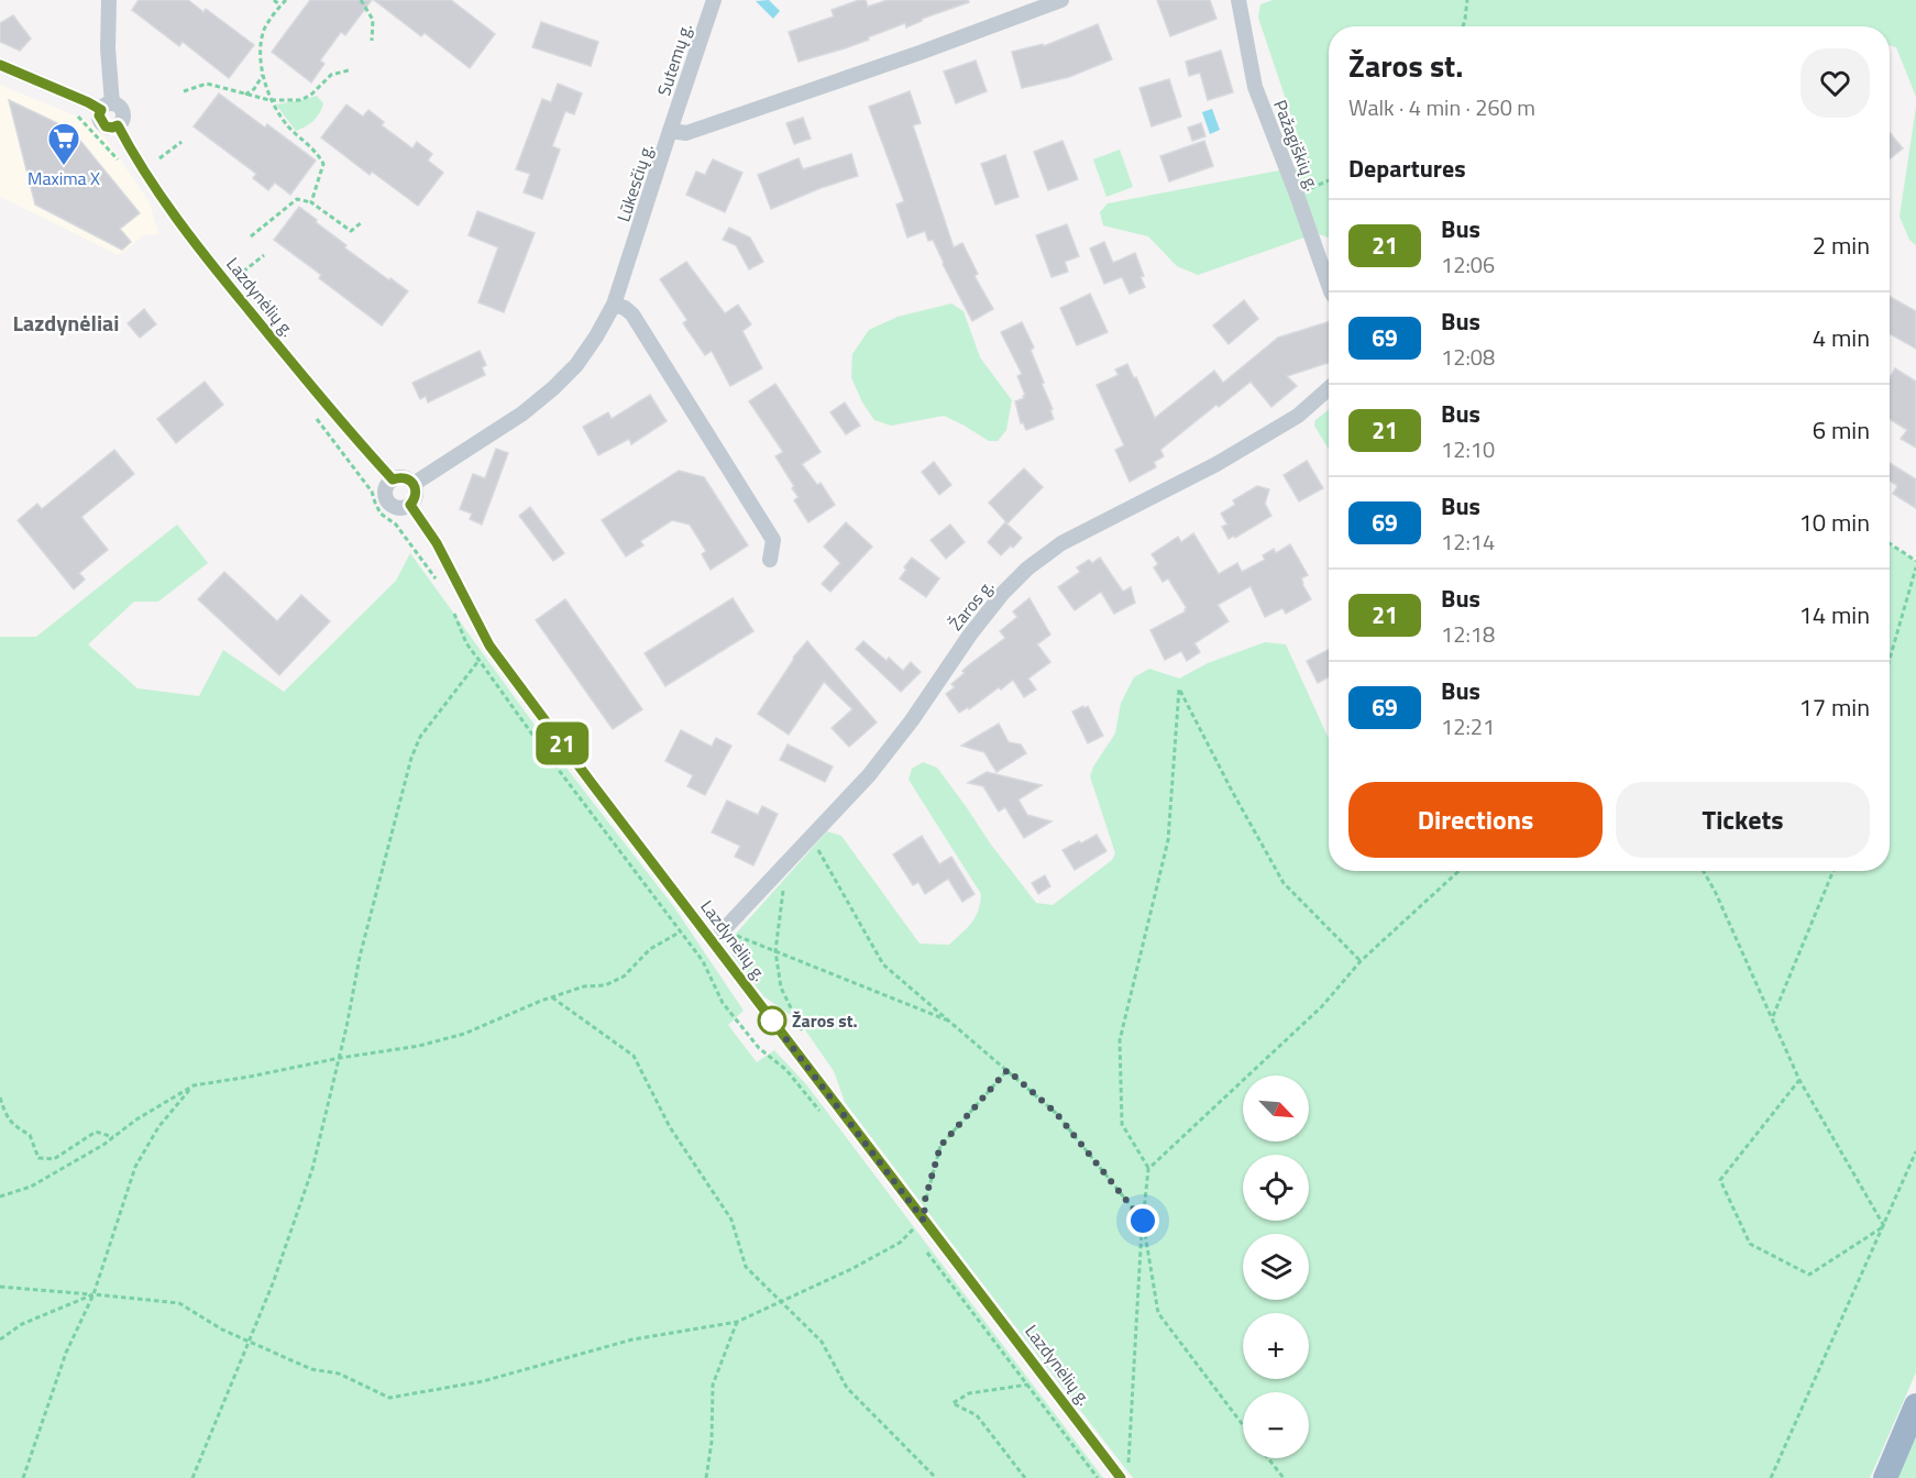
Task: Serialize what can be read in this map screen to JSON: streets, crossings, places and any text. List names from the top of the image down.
{
  "streets": {
    "street": [
      "Sutemų g.",
      "Pažagiškių g.",
      "Lūkesčių g.",
      "Lazdynėlių g.",
      "Žaros g."
    ]
  },
  "crossings": [
    ["Sutemų g.", "Lūkesčių g."],
    ["Lūkesčių g.", "Lazdynėlių g."],
    ["Lazdynėlių g.", "Žaros g."]
  ],
  "districts": ["Lazdynėliai"],
  "places": {
    "supermarket": ["Maxima X"],
    "other": ["Žaros st."]
  },
  "lines": ["bus line 21"],
  "north": "bottom right",
  "page": {
    "on_map": "21",
    "heading": [
      ["Žaros st.", "Walk · 4 min · 260 m"],
      "Departures"
    ],
    "list": [
      {
        "mark": "21",
        "name": "Bus",
        "note": "12:06",
        "value": "2 min"
      },
      {
        "mark": "69",
        "name": "Bus",
        "note": "12:08",
        "value": "4 min"
      },
      {
        "mark": "21",
        "name": "Bus",
        "note": "12:10",
        "value": "6 min"
      },
      {
        "mark": "69",
        "name": "Bus",
        "note": "12:14",
        "value": "10 min"
      },
      {
        "mark": "21",
        "name": "Bus",
        "note": "12:18",
        "value": "14 min"
      },
      {
        "mark": "69",
        "name": "Bus",
        "note": "12:21",
        "value": "17 min"
      }
    ],
    "buttons": ["Directions", "Tickets"],
    "map_buttons": ["+", "−"]
  }
}
